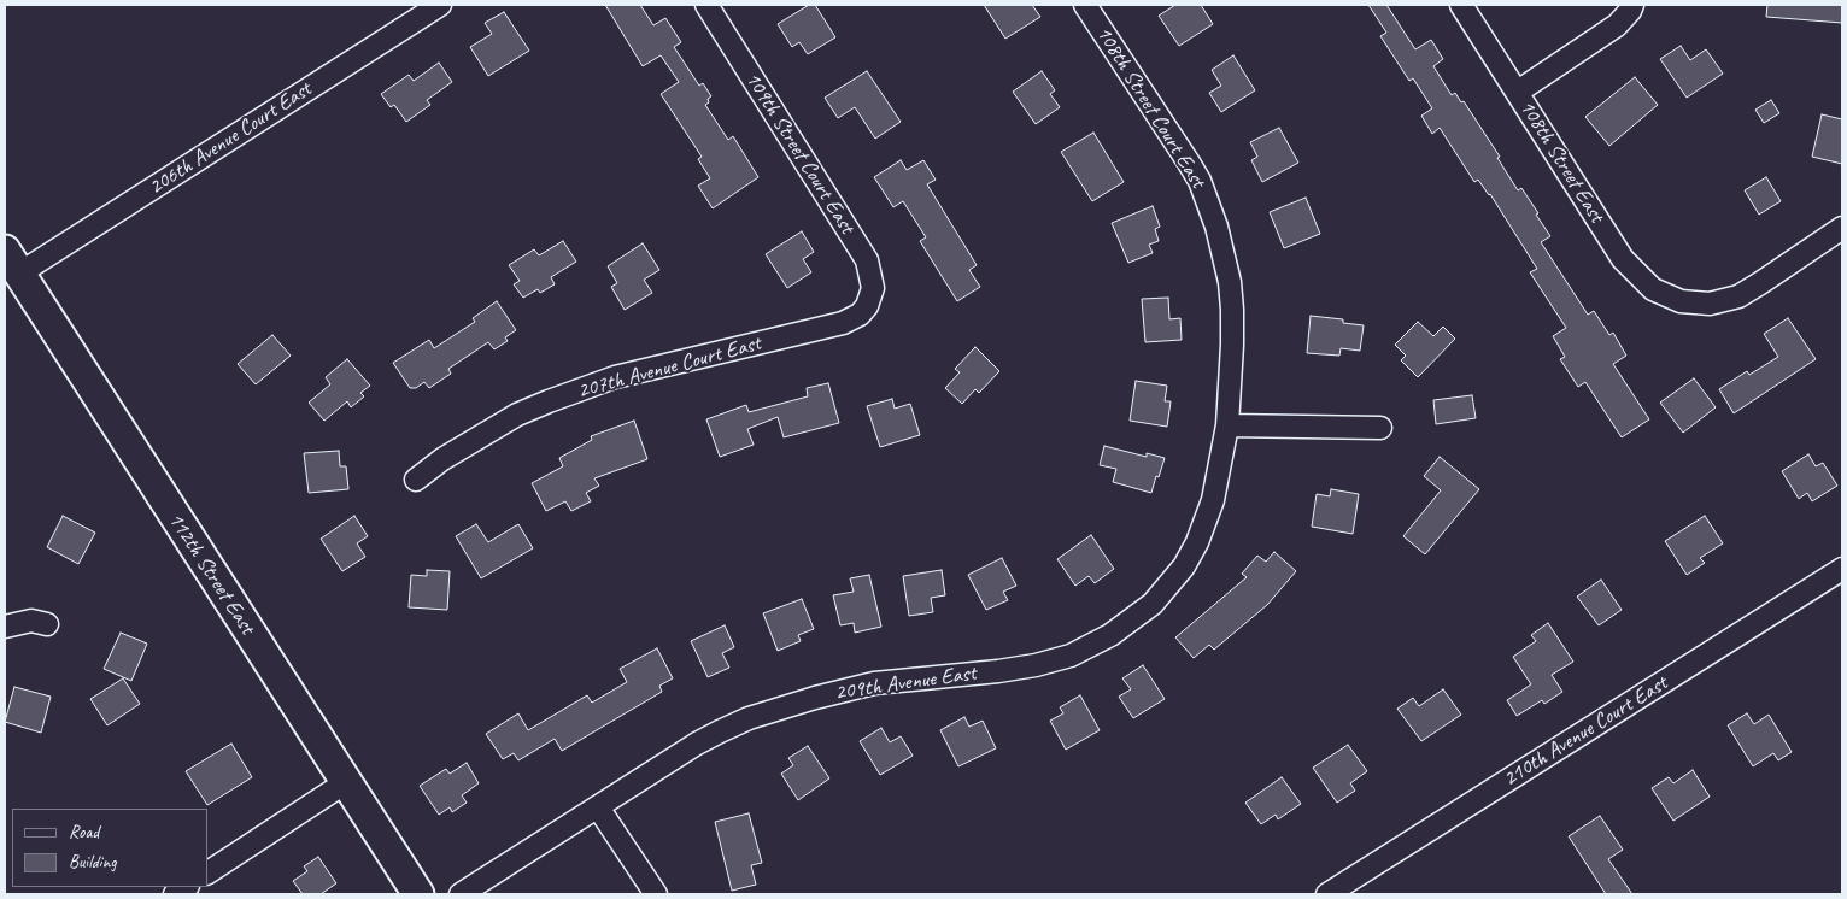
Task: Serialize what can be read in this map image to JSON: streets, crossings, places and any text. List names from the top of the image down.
{
  "streets": {
    "street": [
      "108th Street Court East",
      "206th Avenue Court East",
      "109th Street Court East",
      "108th Street East",
      "207th Avenue Court East",
      "112th Street East",
      "209th Avenue East",
      "210th Avenue Court East"
    ]
  },
  "crossings": [
    ["108th Street Court East", "209th Avenue East"],
    ["206th Avenue Court East", "112th Street East"],
    ["109th Street Court East", "207th Avenue Court East"]
  ],
  "legend": ["Road", "Building"]
}
